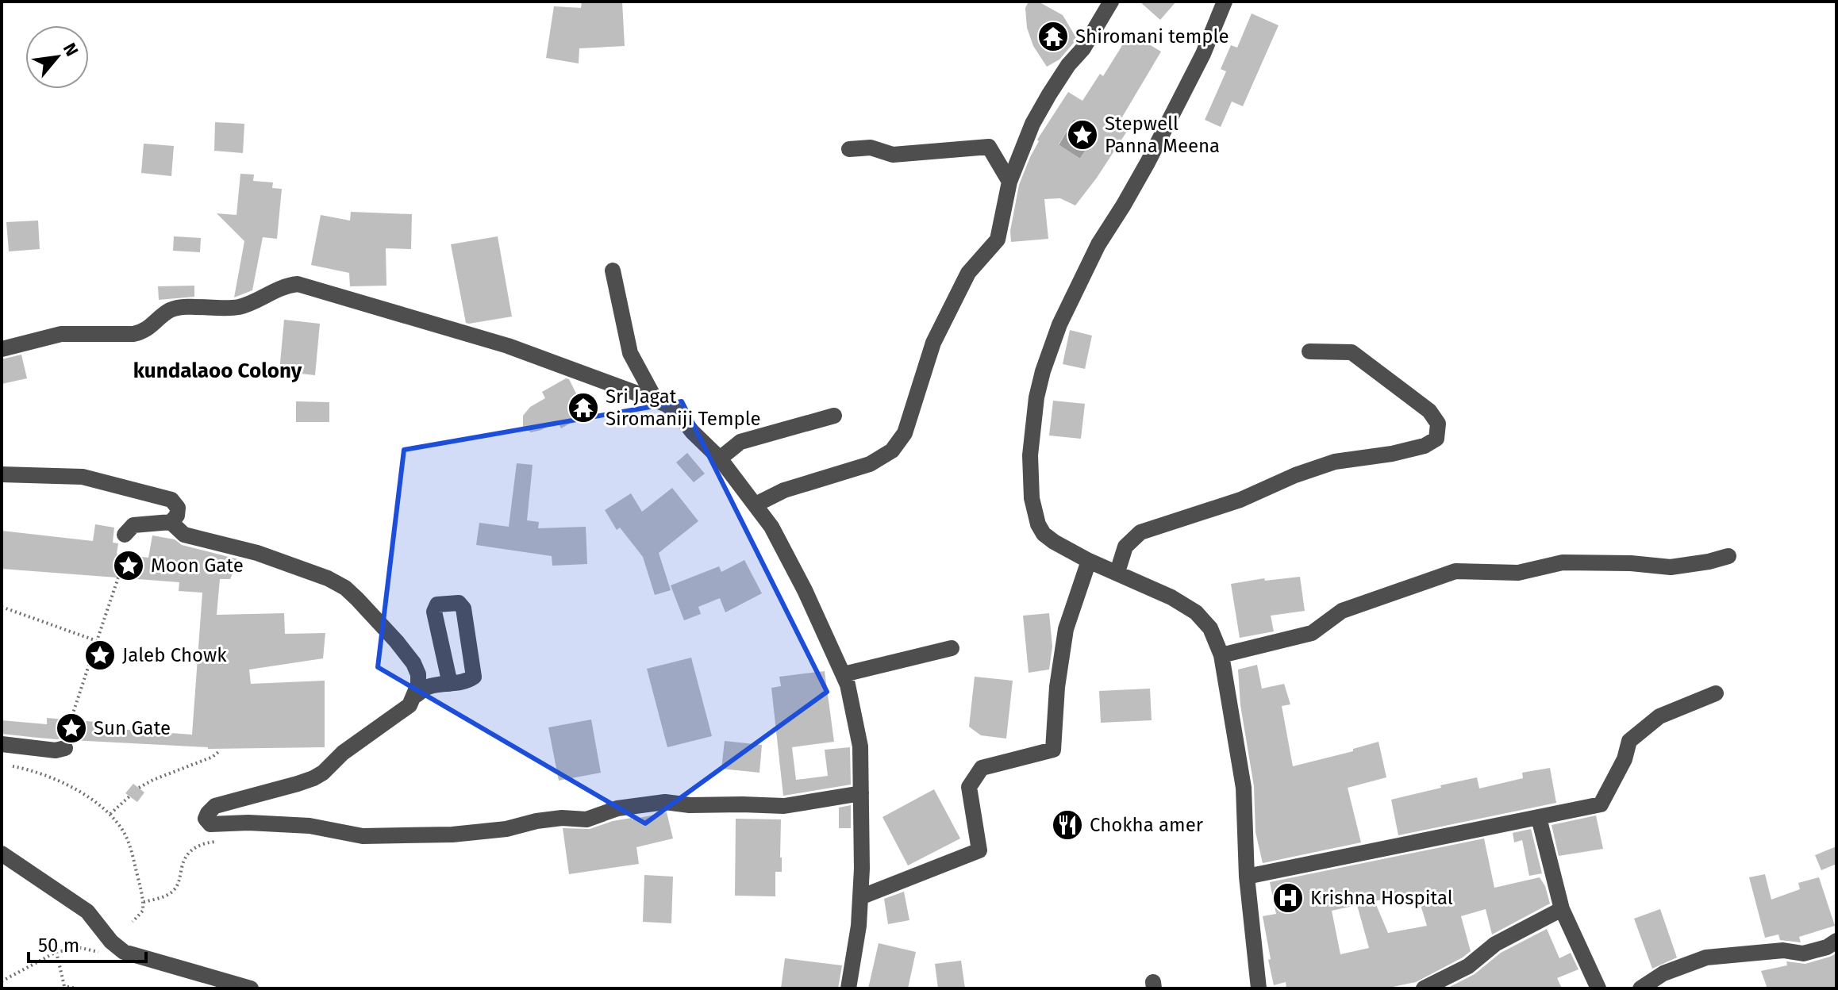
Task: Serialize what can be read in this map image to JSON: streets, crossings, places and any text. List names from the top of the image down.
{
  "districts": ["kundalaoo Colony"],
  "places": {
    "temple": ["Shiromani temple", "Sri Jagat Siromaniji Temple"],
    "place": [
      "Stepwell Panna Meena",
      "Moon Gate",
      "Jaleb Chowk",
      "Sun Gate"
    ],
    "restaurant": ["Chokha amer"],
    "hospital": ["Krishna Hospital"]
  },
  "scale_bar": "50 m",
  "north": "top right"
}
